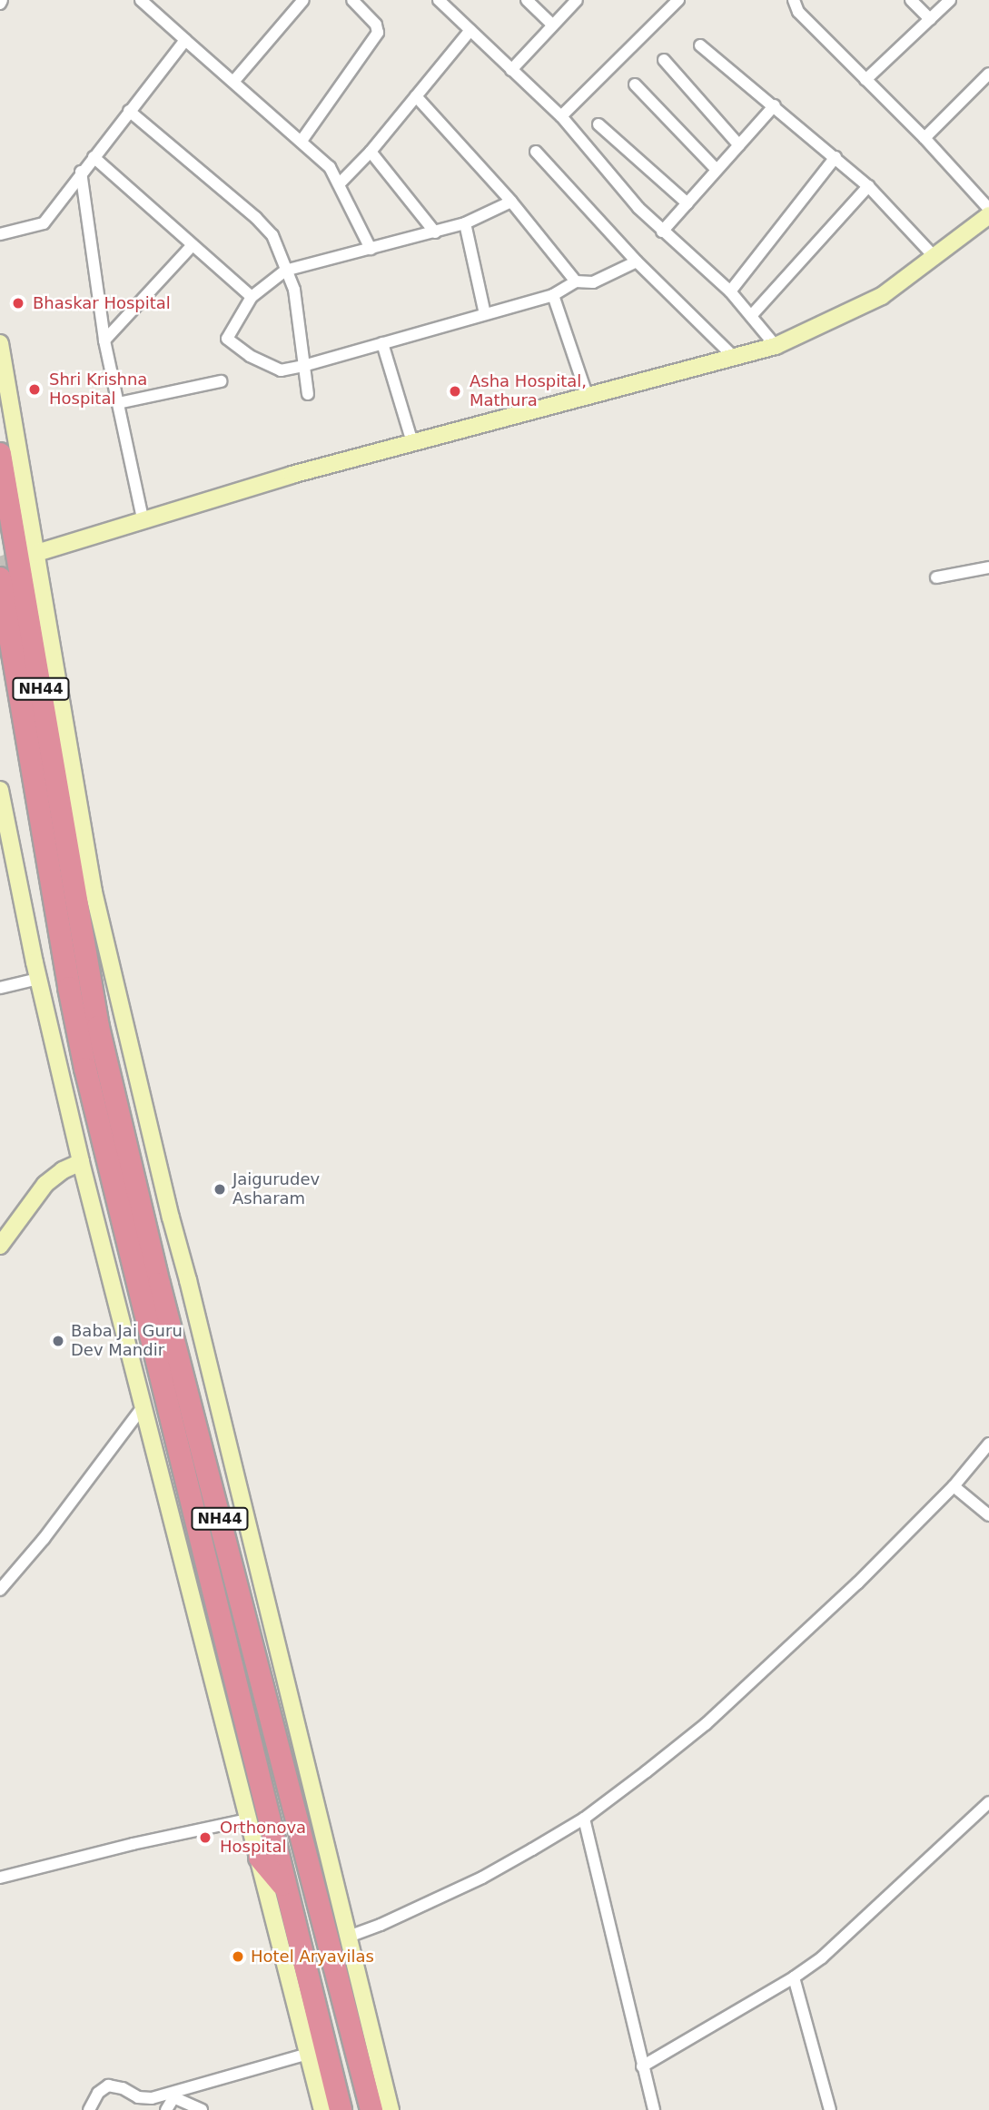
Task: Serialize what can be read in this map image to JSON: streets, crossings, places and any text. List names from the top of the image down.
{
  "streets": {
    "highway": ["NH44"]
  },
  "places": [
    "Bhaskar Hospital",
    "Shri Krishna Hospital",
    "Asha Hospital, Mathura",
    "Jaigurudev Asharam",
    "Baba Jai Guru Dev Mandir",
    "Orthonova Hospital",
    "Hotel Aryavilas"
  ]
}
